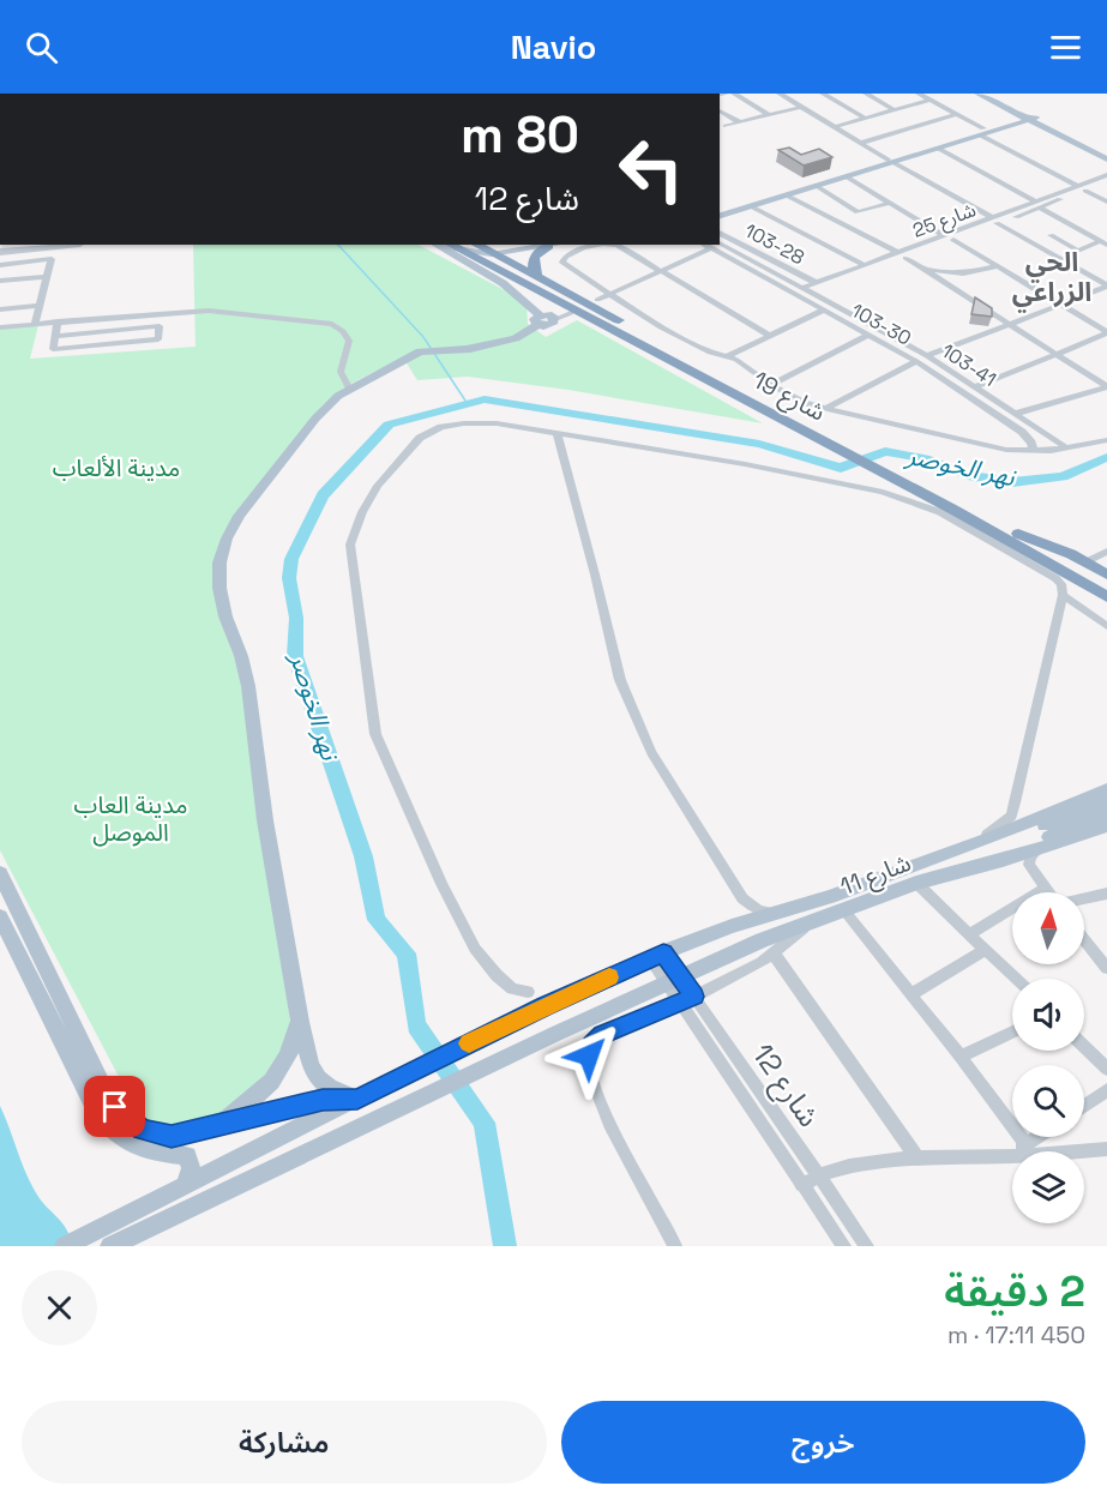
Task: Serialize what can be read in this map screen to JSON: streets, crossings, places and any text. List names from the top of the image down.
{
  "streets": {
    "highway": ["شارع 19"],
    "main road": ["شارع 11"],
    "street": [
      "شارع 25",
      "103-28",
      "103-30",
      "103-41",
      "شارع 12"
    ]
  },
  "crossings": [
    ["شارع 25", "103-28"],
    ["شارع 25", "103-30"],
    ["شارع 25", "103-41"],
    ["103-28", "103-30"],
    ["103-28", "103-41"],
    ["شارع 11", "شارع 12"]
  ],
  "districts": ["الحي الزراعي"],
  "water": ["نهر الخوصر"],
  "parks": ["مدينة الألعاب", "مدينة العاب الموصل"],
  "north": "top",
  "page": {
    "header": "Navio",
    "turn": ["80 m", "شارع 12"],
    "heading": ["2 دقيقة", "450 m · 17:11"],
    "buttons": ["خروج", "مشاركة"]
  }
}
